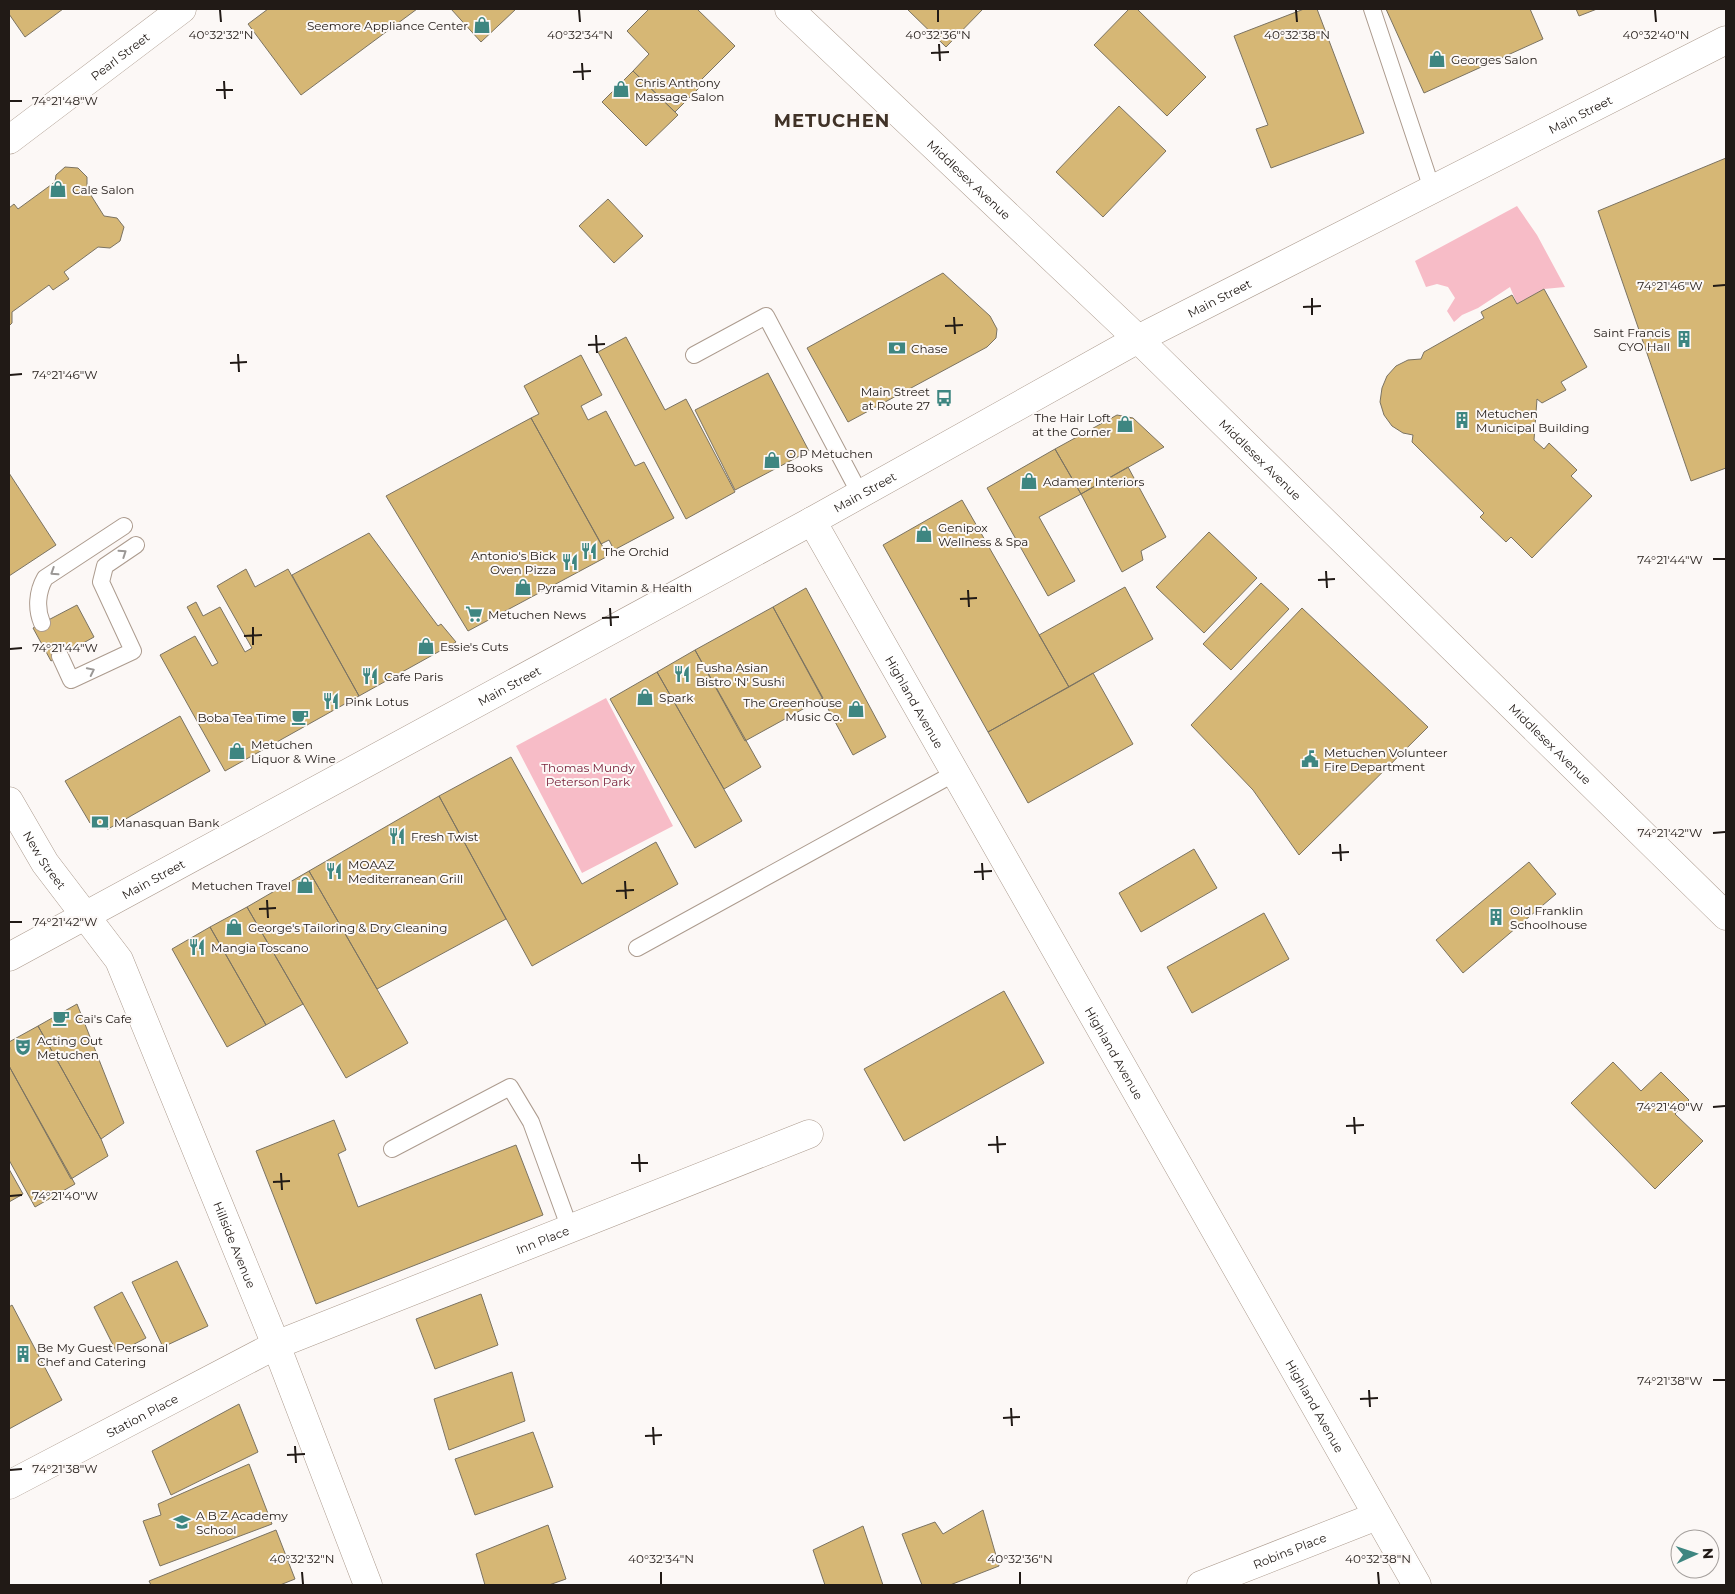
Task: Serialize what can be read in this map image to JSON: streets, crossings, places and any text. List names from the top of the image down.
{
  "streets": {
    "street": [
      "Pearl Street",
      "Main Street",
      "Middlesex Avenue",
      "Highland Avenue",
      "New Street",
      "Inn Place",
      "Hillside Avenue",
      "Station Place",
      "Robins Place"
    ]
  },
  "crossings": [
    ["Main Street", "Middlesex Avenue"],
    ["Main Street", "Highland Avenue"],
    ["Main Street", "New Street"],
    ["Main Street", "Hillside Avenue"],
    ["Highland Avenue", "Robins Place"],
    ["New Street", "Hillside Avenue"],
    ["Inn Place", "Hillside Avenue"],
    ["Inn Place", "Station Place"],
    ["Hillside Avenue", "Station Place"]
  ],
  "districts": ["METUCHEN"],
  "parks": ["Thomas Mundy Peterson Park"],
  "places": {
    "shop": [
      "Seemore Appliance Center",
      "Georges Salon",
      "Chris Anthony Massage Salon",
      "Cale Salon",
      "The Hair Loft at the Corner",
      "O P Metuchen Books",
      "Adamer Interiors",
      "Genipox Wellness & Spa",
      "Pyramid Vitamin & Health",
      "Essie's Cuts",
      "Spark",
      "The Greenhouse Music Co.",
      "Metuchen Liquor & Wine",
      "Metuchen Travel",
      "George's Tailoring & Dry Cleaning"
    ],
    "building": [
      "Saint Francis CYO Hall",
      "Metuchen Municipal Building",
      "Old Franklin Schoolhouse",
      "Be My Guest Personal Chef and Catering"
    ],
    "bank": ["Chase", "Manasquan Bank"],
    "bus stop": ["Main Street at Route 27"],
    "restaurant": [
      "The Orchid",
      "Antonio's Bick Oven Pizza",
      "Fusha Asian Bistro 'N' Sushi",
      "Cafe Paris",
      "Pink Lotus",
      "Fresh Twist",
      "MOAAZ Mediterranean Grill",
      "Mangia Toscano"
    ],
    "supermarket": ["Metuchen News"],
    "cafe": ["Boba Tea Time", "Cai's Cafe"],
    "public building": ["Metuchen Volunteer Fire Department"],
    "theatre": ["Acting Out Metuchen"],
    "school or university": ["A B Z Academy School"]
  },
  "north": "right",
  "coordinates": [
    "40°32'32\"N",
    "40°32'34\"N",
    "40°32'36\"N",
    "40°32'38\"N",
    "40°32'40\"N",
    "74°21'48\"W",
    "74°21'46\"W",
    "74°21'44\"W",
    "74°21'42\"W",
    "74°21'40\"W",
    "74°21'38\"W"
  ]
}
